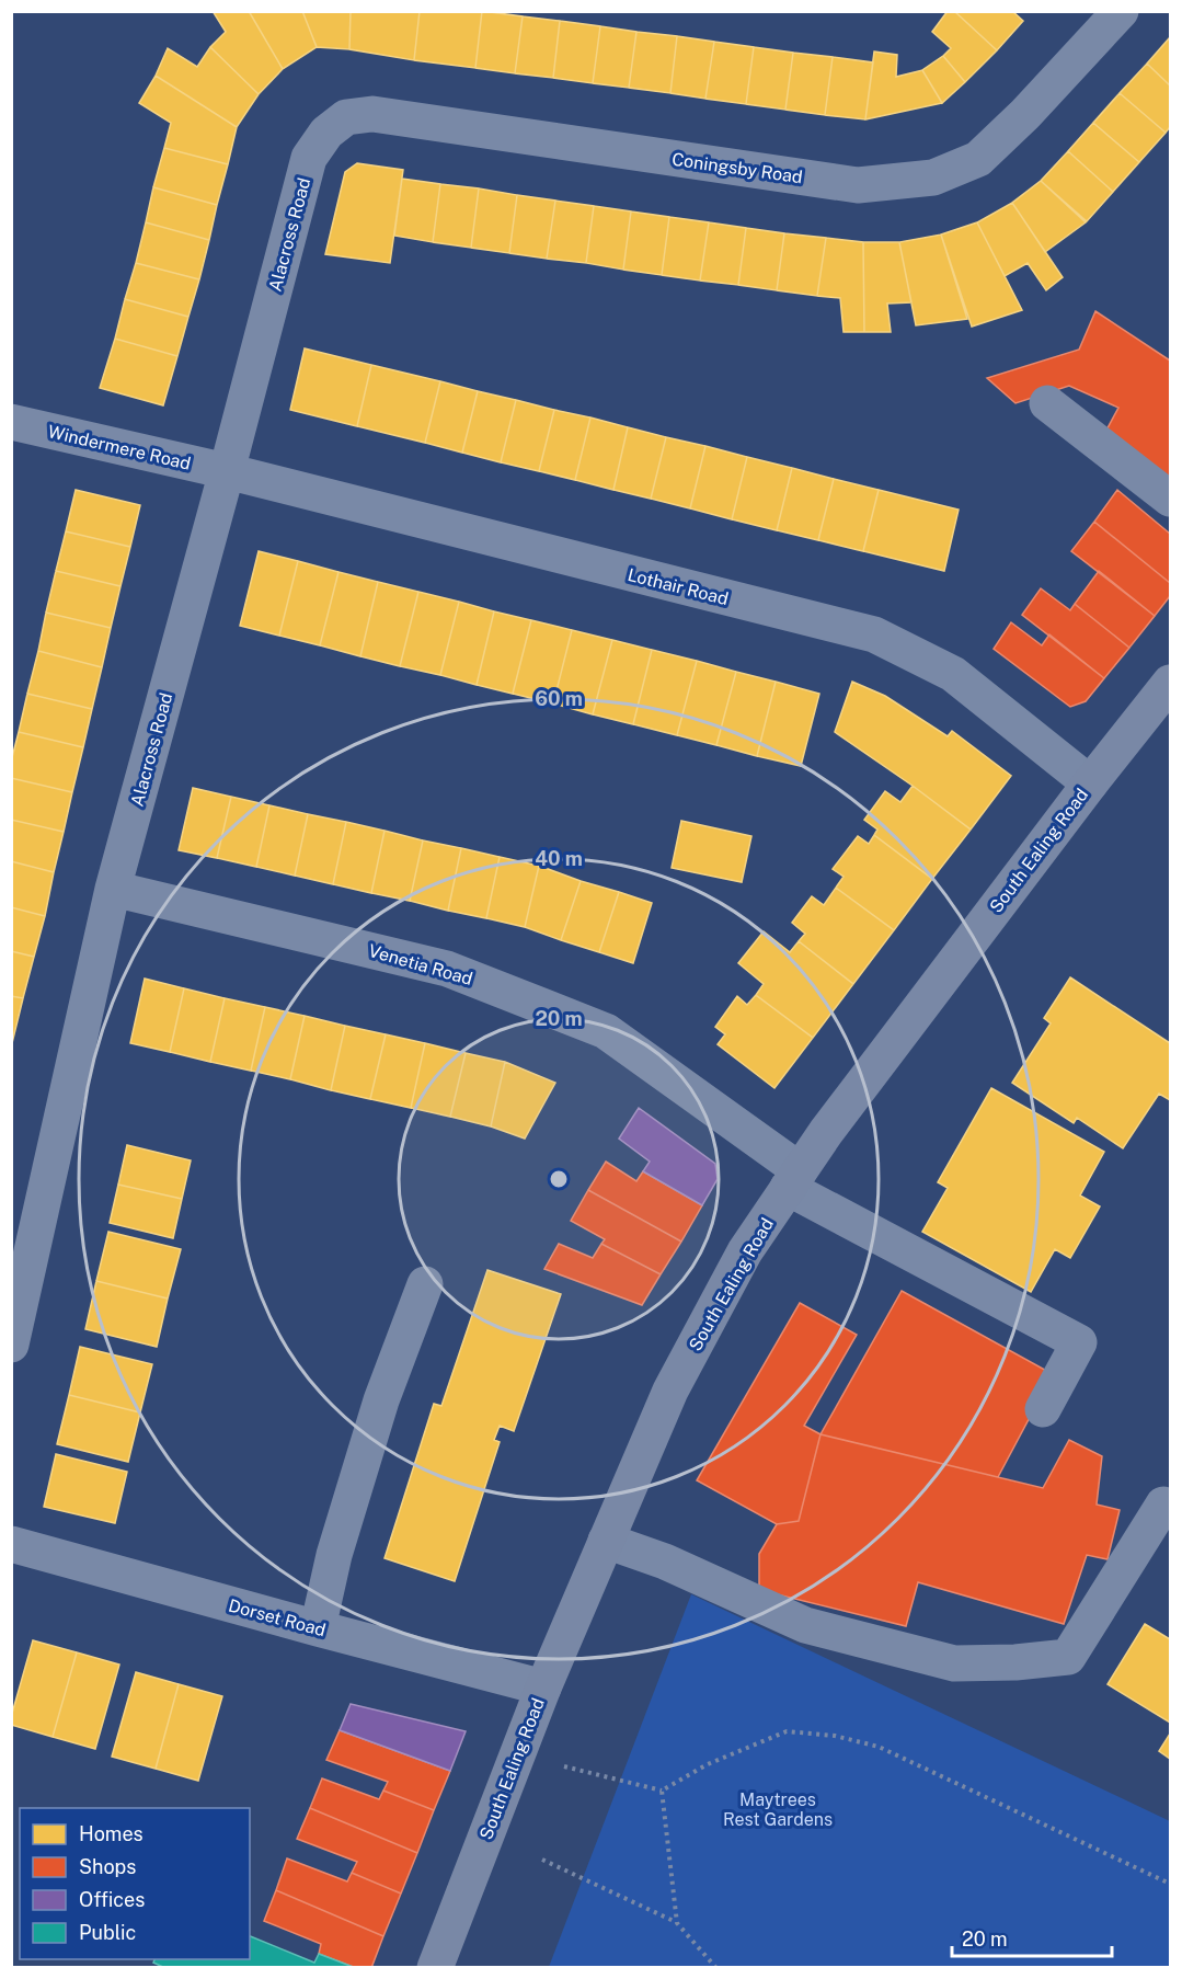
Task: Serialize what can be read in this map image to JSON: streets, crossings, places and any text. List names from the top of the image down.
{
  "streets": {
    "main road": ["South Ealing Road"],
    "street": [
      "Coningsby Road",
      "Alacross Road",
      "Windermere Road",
      "Lothair Road",
      "Venetia Road",
      "Dorset Road"
    ]
  },
  "crossings": [
    ["Coningsby Road", "Alacross Road"],
    ["Alacross Road", "Windermere Road"],
    ["Alacross Road", "Lothair Road"],
    ["Alacross Road", "Venetia Road"],
    ["Windermere Road", "Lothair Road"],
    ["Lothair Road", "South Ealing Road"],
    ["South Ealing Road", "Venetia Road"],
    ["South Ealing Road", "Dorset Road"]
  ],
  "parks": ["Maytrees Rest Gardens"],
  "legend": [
    "Homes",
    "Shops",
    "Offices",
    "Public"
  ],
  "scale_bar": "20 m",
  "rings": ["60 m", "40 m", "20 m"]
}
